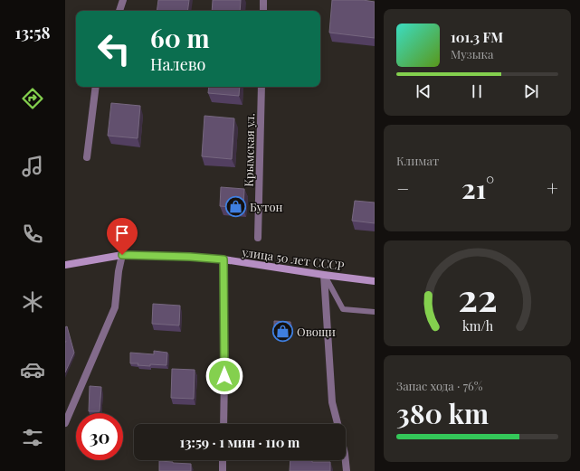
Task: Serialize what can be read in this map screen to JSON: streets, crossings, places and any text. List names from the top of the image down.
{
  "streets": {
    "main road": ["улица 50 лет СССР"],
    "street": ["Крымская ул."]
  },
  "places": {
    "shop": ["Бутон", "Овощи"]
  },
  "page": {
    "tabs": "13:58",
    "turn": ["60 m", "Налево"],
    "song": ["101.3 FM", "Музыка"],
    "tile": [
      "Климат",
      ["Запас хода · 76%", "380 km"]
    ],
    "heat": ["−", "21°", "+"],
    "limit": "30",
    "trip": "13:59 · 1 мин · 110 m",
    "gauge": ["22", "km/h"]
  }
}
